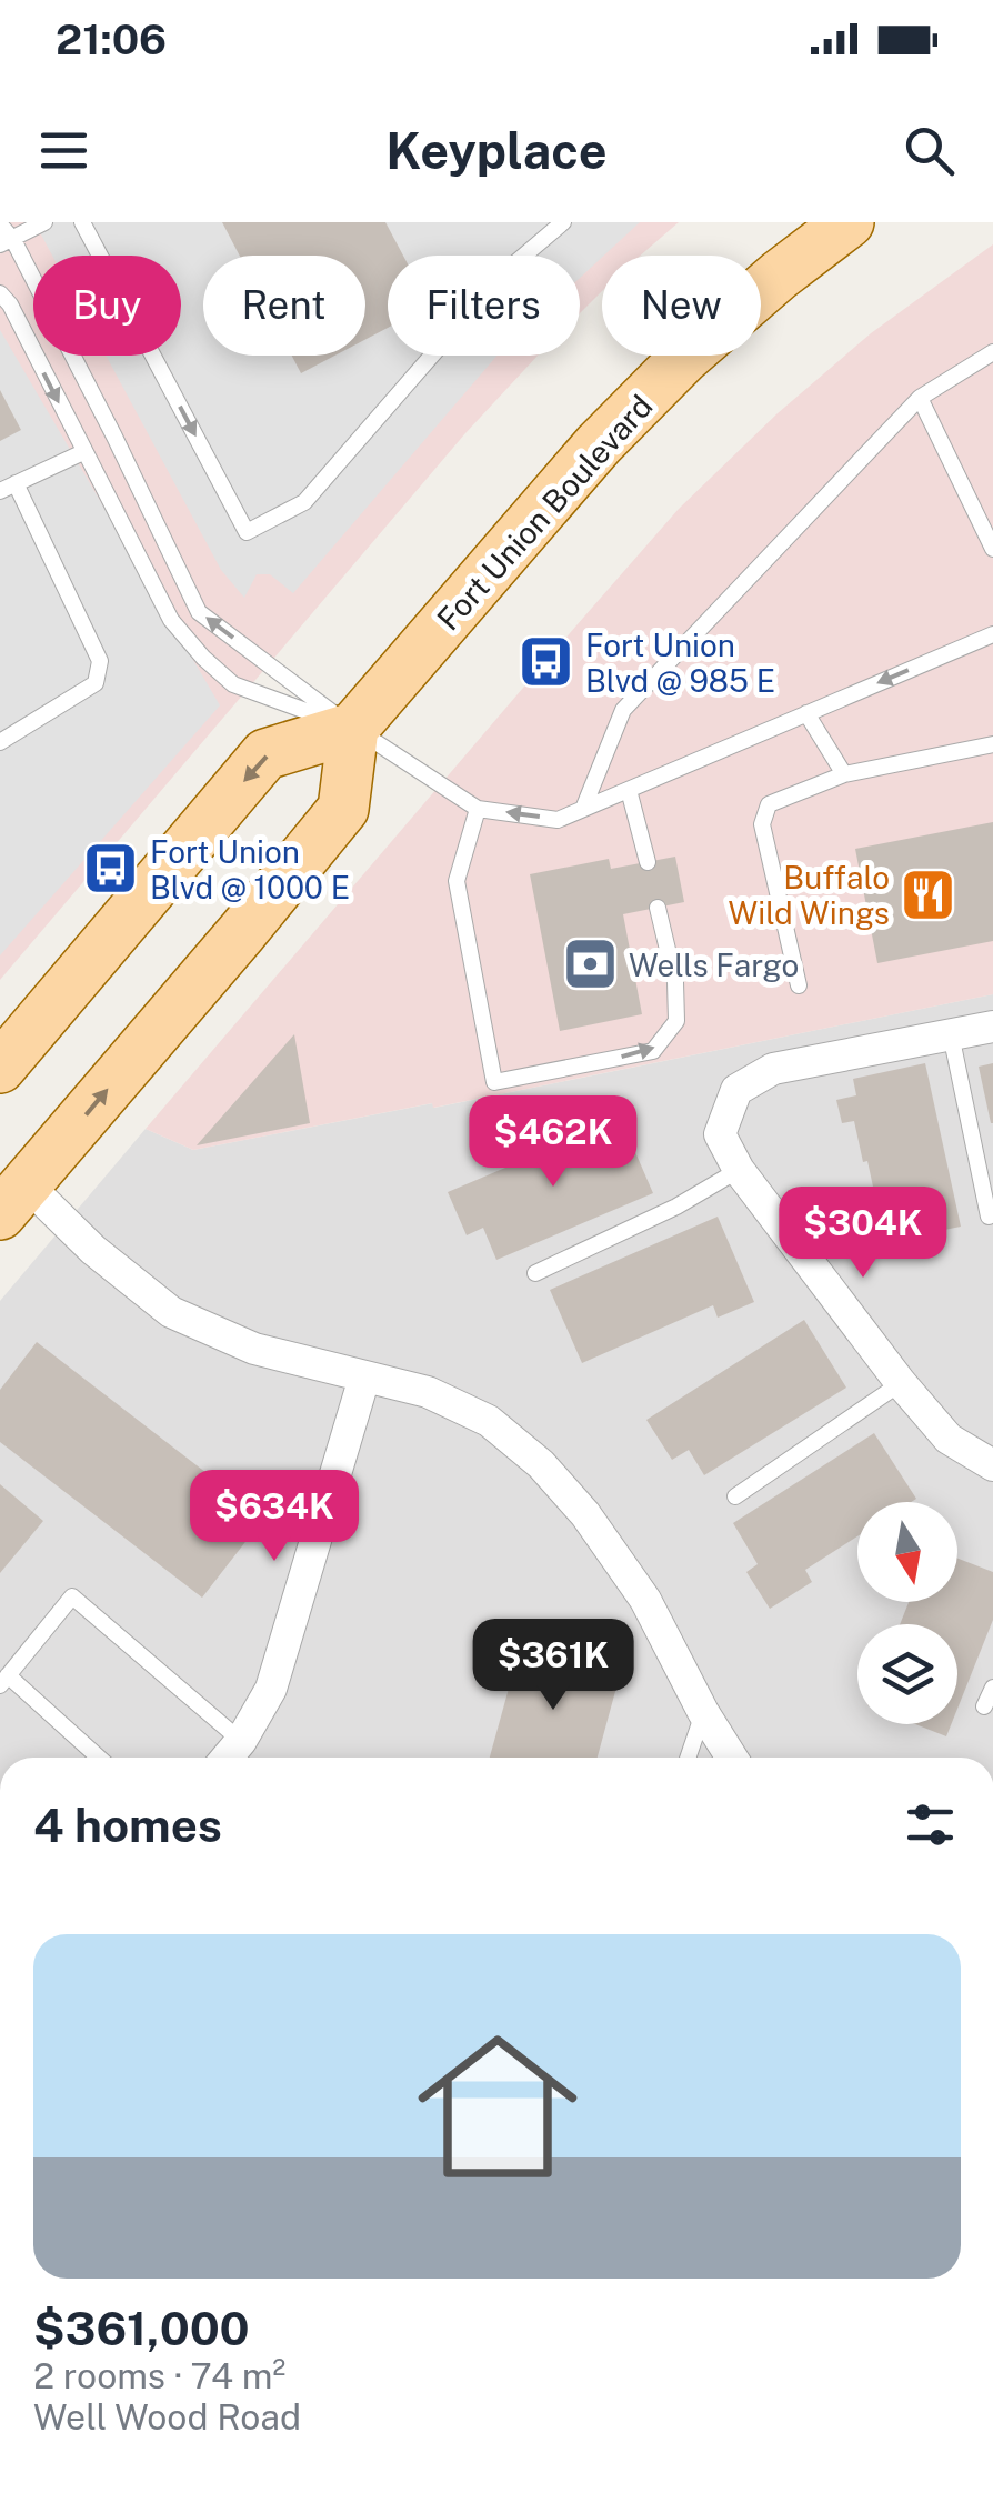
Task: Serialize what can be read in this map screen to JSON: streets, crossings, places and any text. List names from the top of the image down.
{
  "streets": {
    "main road": ["Fort Union Boulevard"]
  },
  "places": {
    "bus stop": ["Fort Union Blvd @ 985 E", "Fort Union Blvd @ 1000 E"],
    "restaurant": ["Buffalo Wild Wings"],
    "bank": ["Wells Fargo"]
  },
  "north": "bottom",
  "page": {
    "status": "21:06",
    "header": "Keyplace",
    "chip": [
      "Buy",
      "Rent",
      "Filters",
      "New"
    ],
    "price": [
      "$462K",
      "$304K",
      "$634K",
      "$361K"
    ],
    "heading": "4 homes",
    "list": [
      {
        "name": "$361,000",
        "note": "2 rooms · 74 m² · Well Wood Road"
      }
    ]
  }
}
